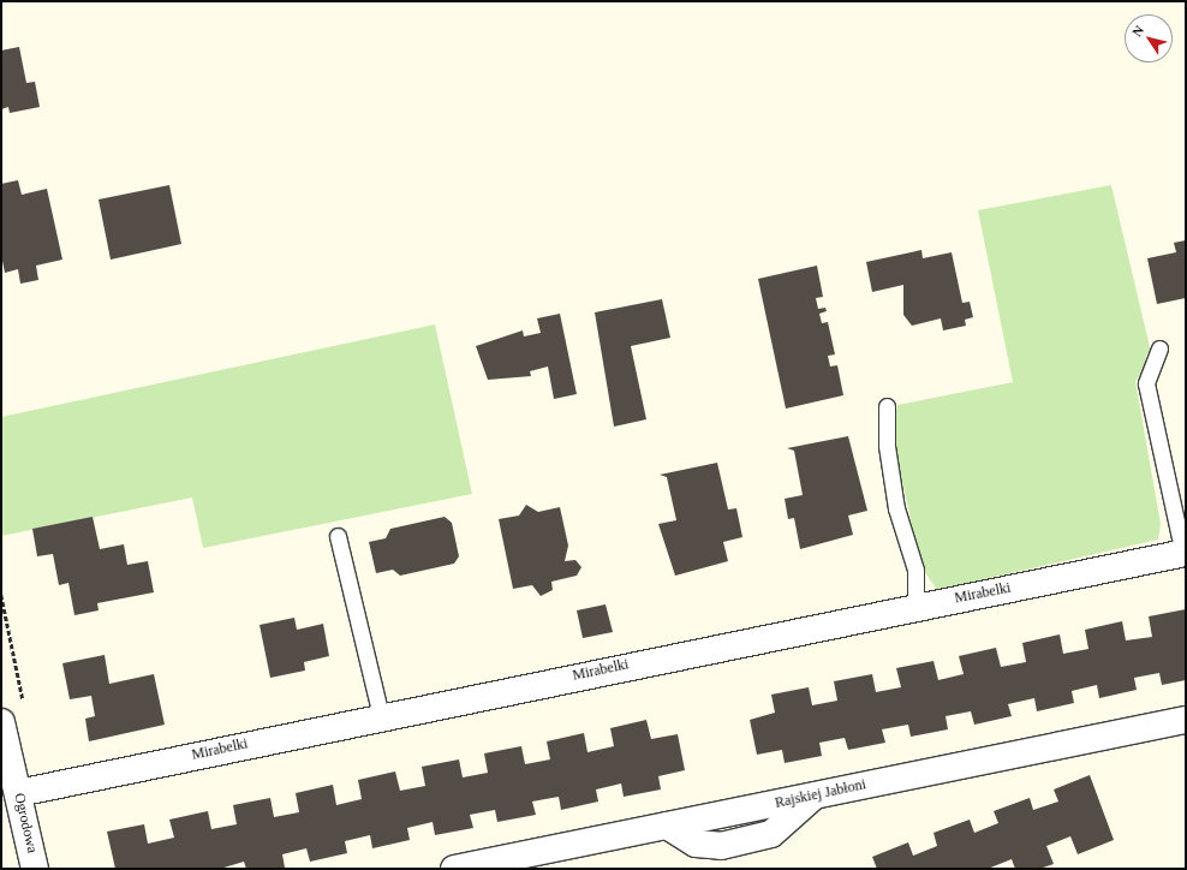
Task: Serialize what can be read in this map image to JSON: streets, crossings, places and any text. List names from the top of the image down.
{
  "streets": {
    "street": ["Mirabelki", "Rajskiej Jabłoni", "Ogrodowa"]
  },
  "crossings": [
    ["Mirabelki", "Ogrodowa"]
  ],
  "north": "top left"
}
